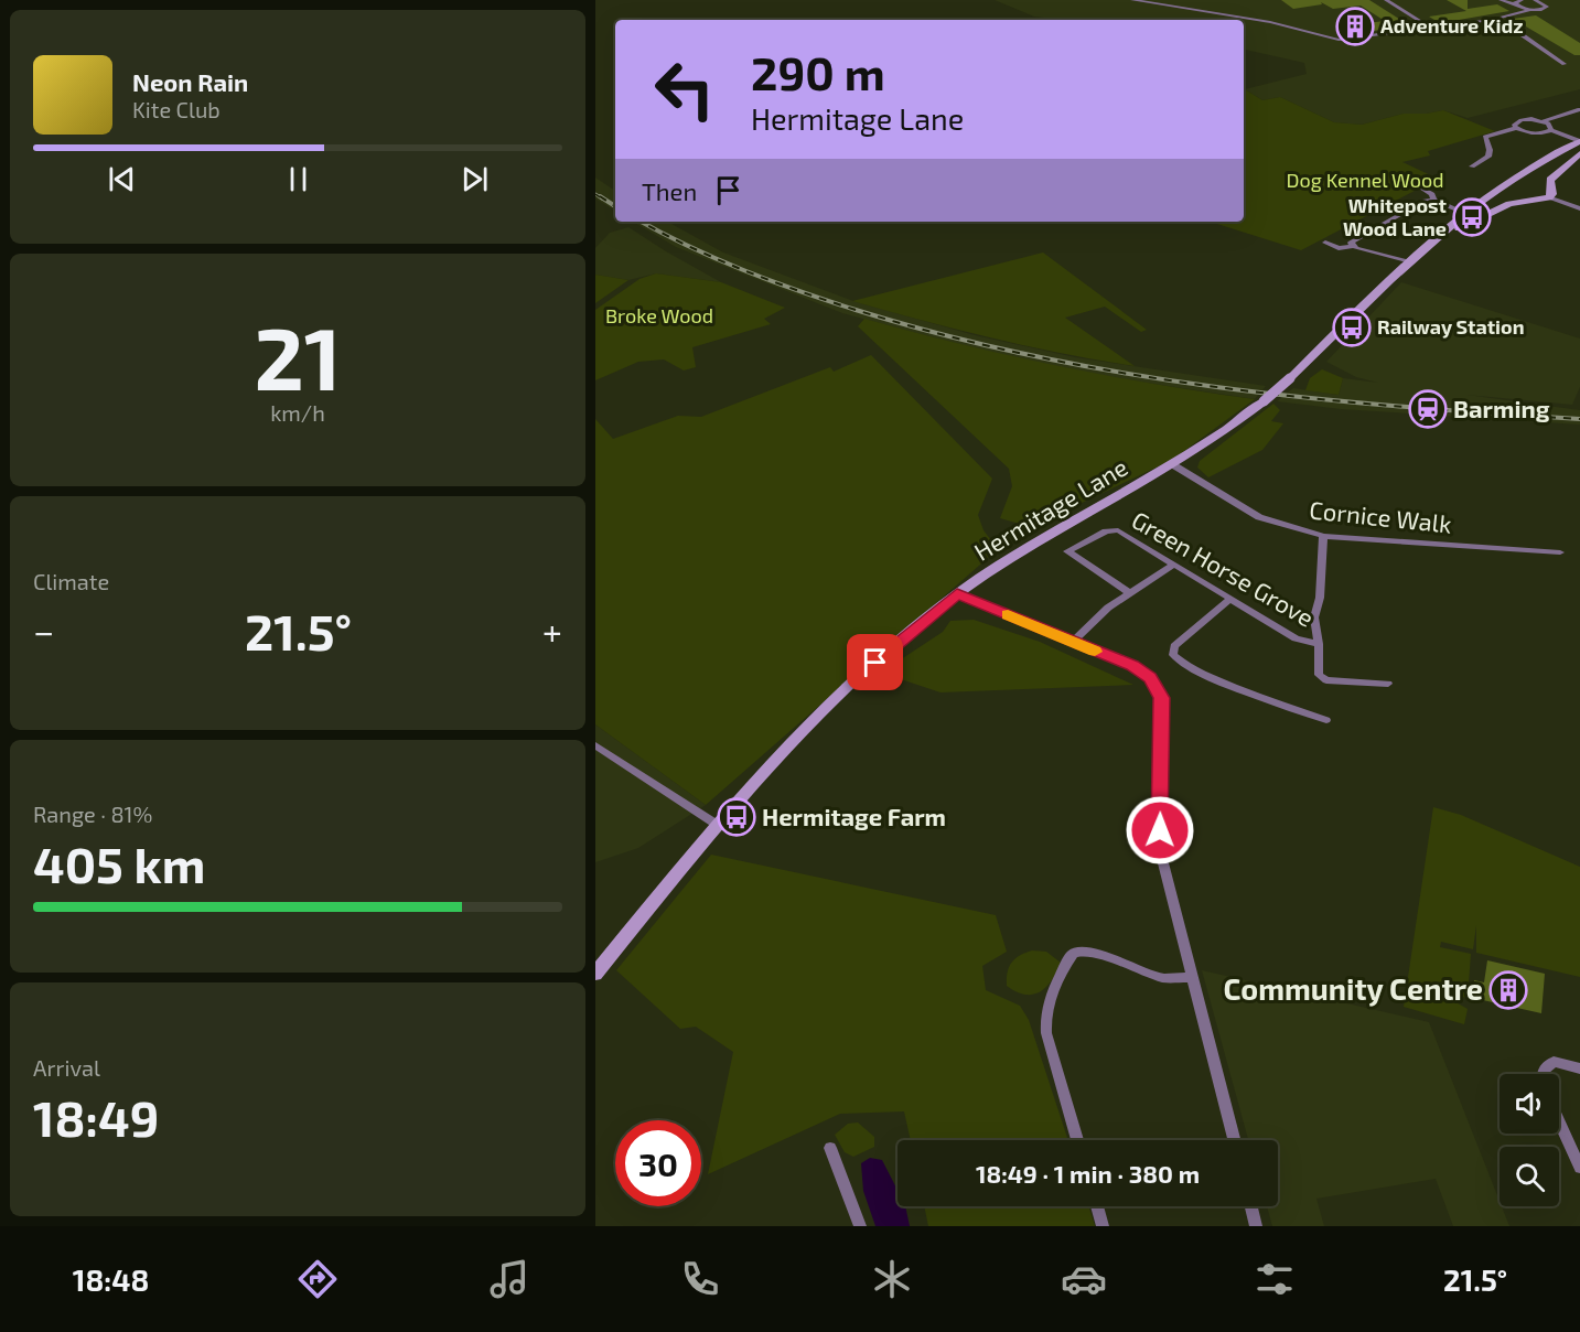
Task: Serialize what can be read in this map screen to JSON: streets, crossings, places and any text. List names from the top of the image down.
{
  "streets": {
    "main road": ["Hermitage Lane"],
    "street": ["Cornice Walk", "Green Horse Grove"]
  },
  "crossings": [
    ["Hermitage Lane", "Cornice Walk"]
  ],
  "parks": ["Dog Kennel Wood", "Broke Wood"],
  "places": {
    "building": ["Adventure Kidz", "Community Centre"],
    "bus stop": ["Whitepost Wood Lane", "Railway Station", "Hermitage Farm"],
    "station": ["Barming"]
  },
  "page": {
    "turn": ["290 m", "Hermitage Lane"],
    "song": ["Neon Rain", "Kite Club"],
    "then": "Then",
    "tile": [
      ["21", "km/h"],
      "Climate",
      ["Range · 81%", "405 km"],
      ["Arrival", "18:49"]
    ],
    "heat": ["−", "21.5°", "+"],
    "limit": "30",
    "trip": "18:49 · 1 min · 380 m",
    "tabs": ["18:48", "21.5°"]
  }
}
